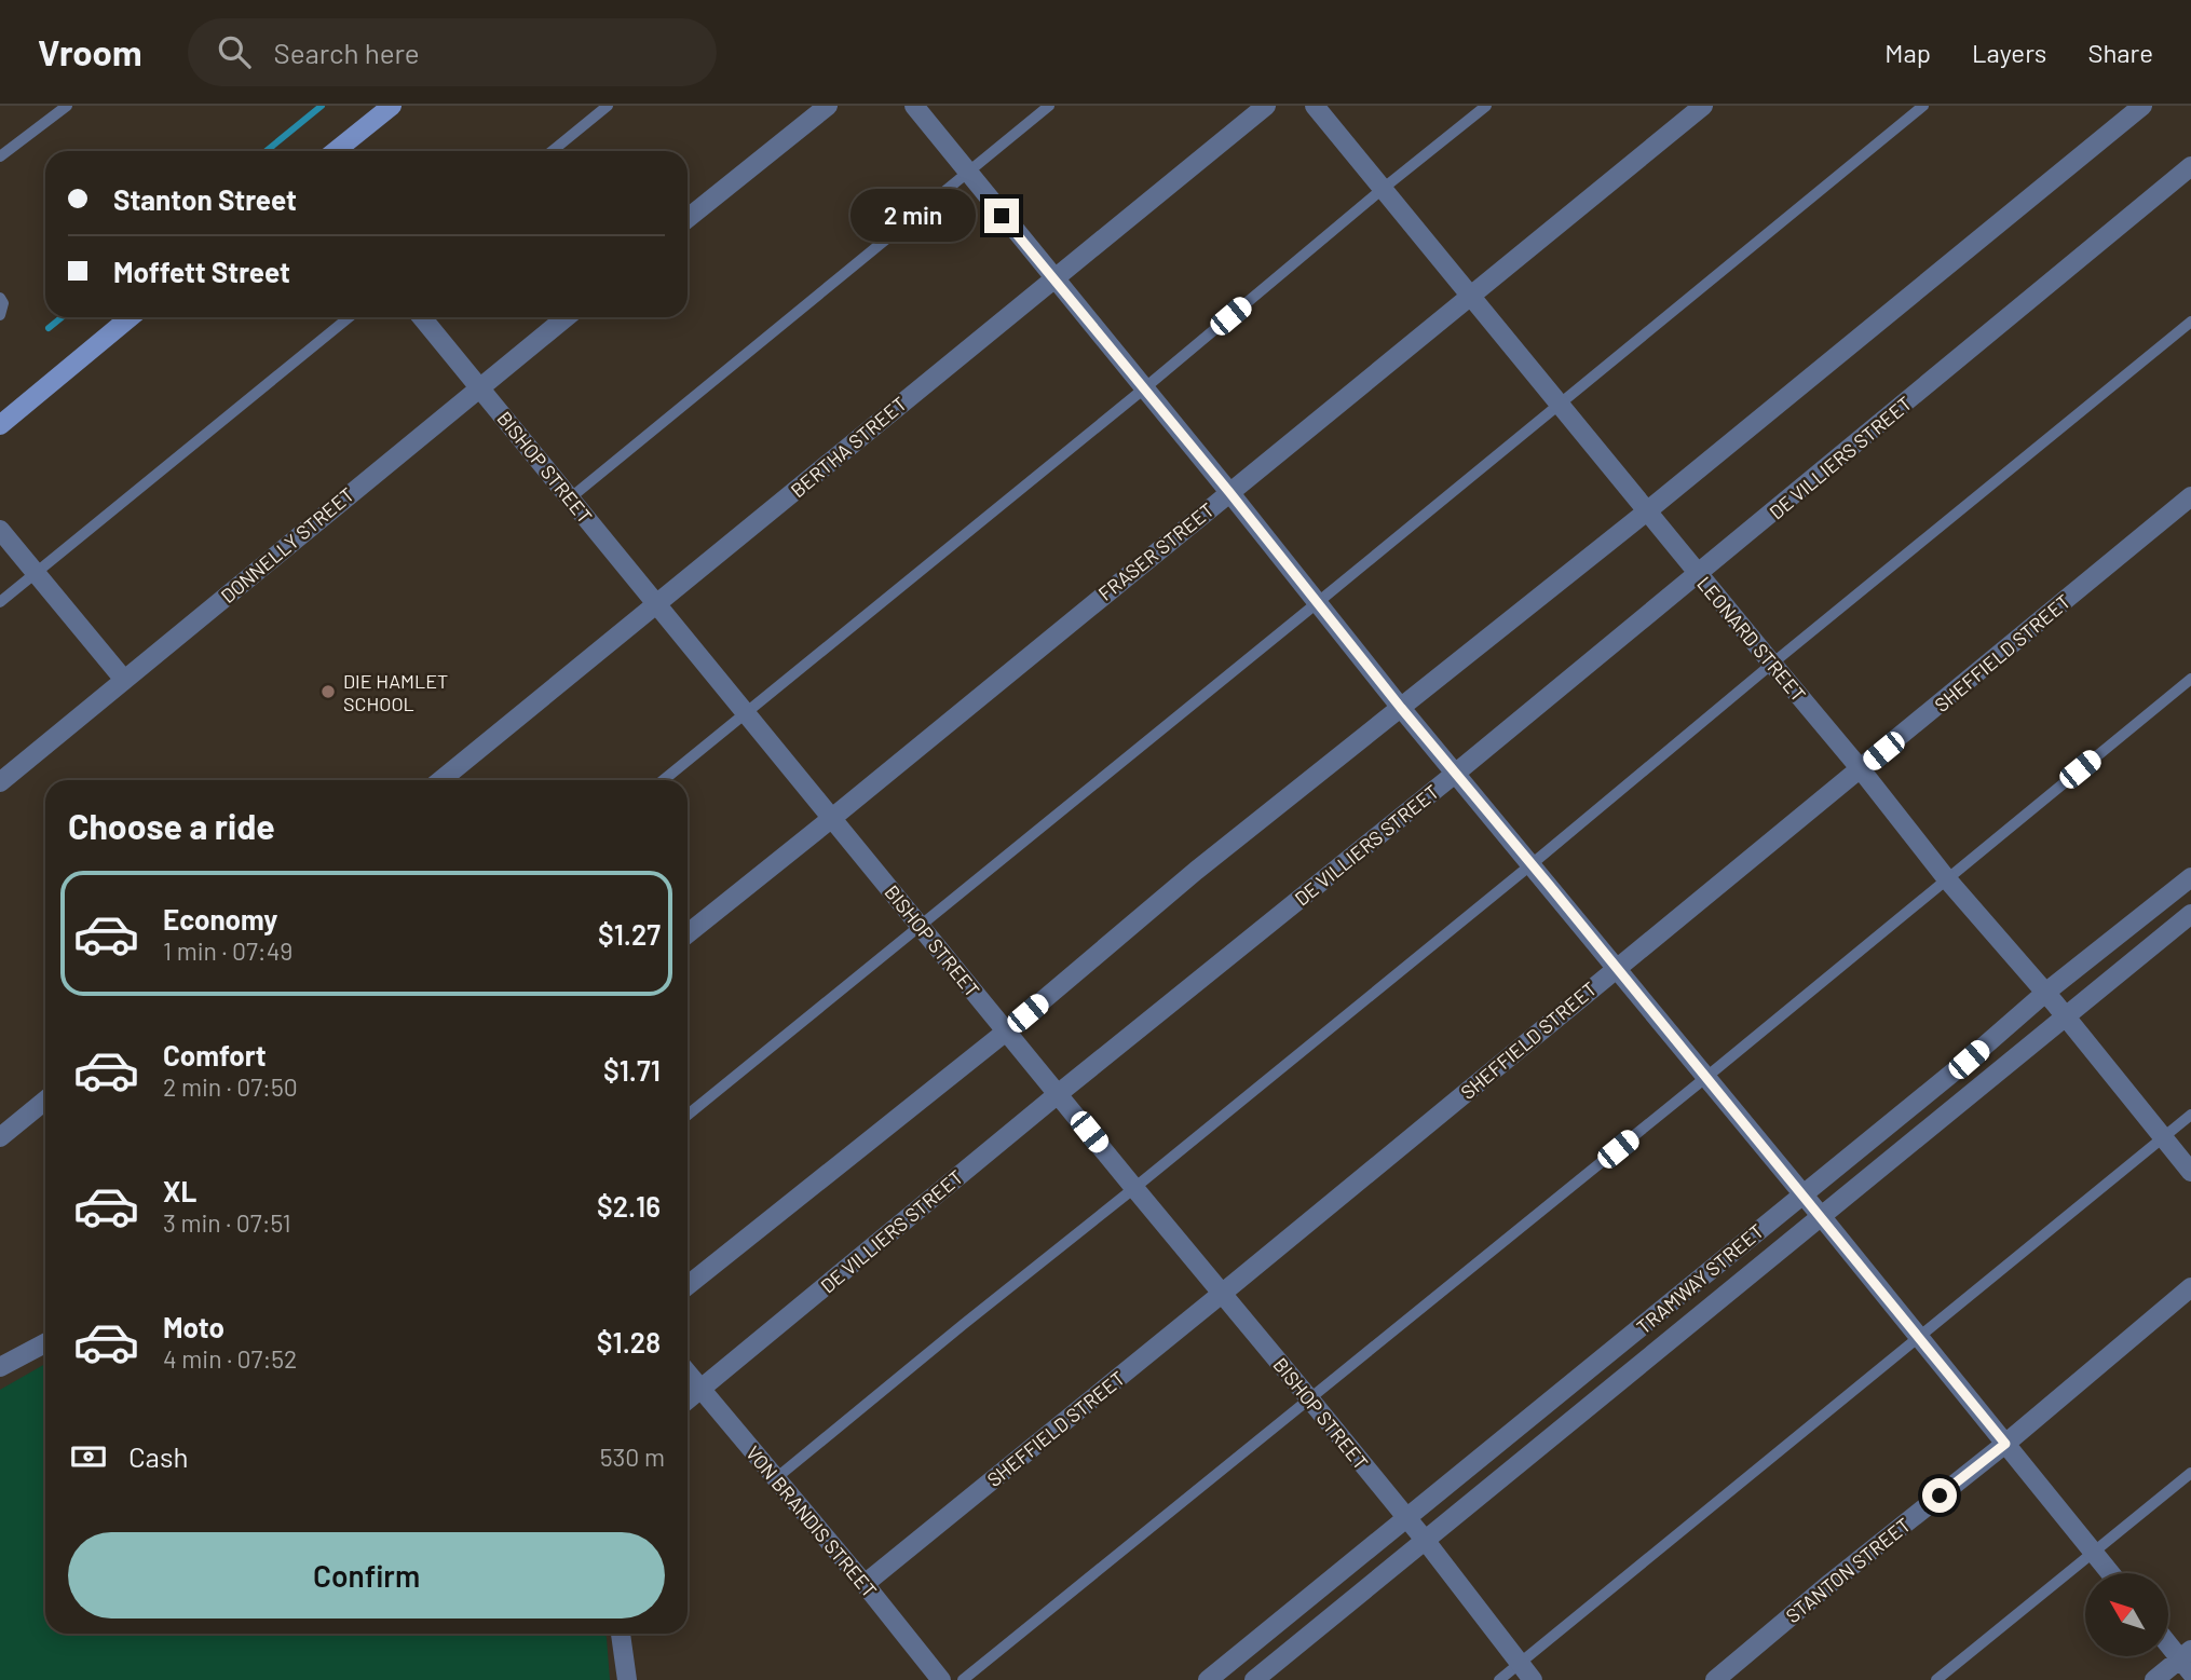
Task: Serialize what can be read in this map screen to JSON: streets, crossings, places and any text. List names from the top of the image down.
{
  "streets": {
    "street": [
      "BERTHA STREET",
      "DE VILLIERS STREET",
      "BISHOP STREET",
      "DONNELLY STREET",
      "FRASER STREET",
      "LEONARD STREET",
      "SHEFFIELD STREET",
      "TRAMWAY STREET",
      "VON BRANDIS STREET",
      "STANTON STREET"
    ]
  },
  "crossings": [
    ["BERTHA STREET", "BISHOP STREET"],
    ["DE VILLIERS STREET", "BISHOP STREET"],
    ["DE VILLIERS STREET", "LEONARD STREET"],
    ["DE VILLIERS STREET", "VON BRANDIS STREET"],
    ["BISHOP STREET", "DONNELLY STREET"],
    ["BISHOP STREET", "FRASER STREET"],
    ["BISHOP STREET", "SHEFFIELD STREET"],
    ["BISHOP STREET", "TRAMWAY STREET"],
    ["FRASER STREET", "LEONARD STREET"],
    ["LEONARD STREET", "SHEFFIELD STREET"],
    ["LEONARD STREET", "TRAMWAY STREET"],
    ["SHEFFIELD STREET", "VON BRANDIS STREET"]
  ],
  "places": ["DIE HAMLET SCHOOL"],
  "north": "top left",
  "page": {
    "header": "Vroom",
    "search": "Search here",
    "nav": ["Map", "Layers", "Share"],
    "banner": ["Stanton Street", "Moffett Street"],
    "bubble": "2 min",
    "heading": "Choose a ride",
    "list": [
      {
        "name": "Economy",
        "note": "1 min · 07:49",
        "value": "$1.27"
      },
      {
        "name": "Comfort",
        "note": "2 min · 07:50",
        "value": "$1.71"
      },
      {
        "name": "XL",
        "note": "3 min · 07:51",
        "value": "$2.16"
      },
      {
        "name": "Moto",
        "note": "4 min · 07:52",
        "value": "$1.28"
      }
    ],
    "pay": ["Cash", "530 m"],
    "buttons": "Confirm"
  }
}
